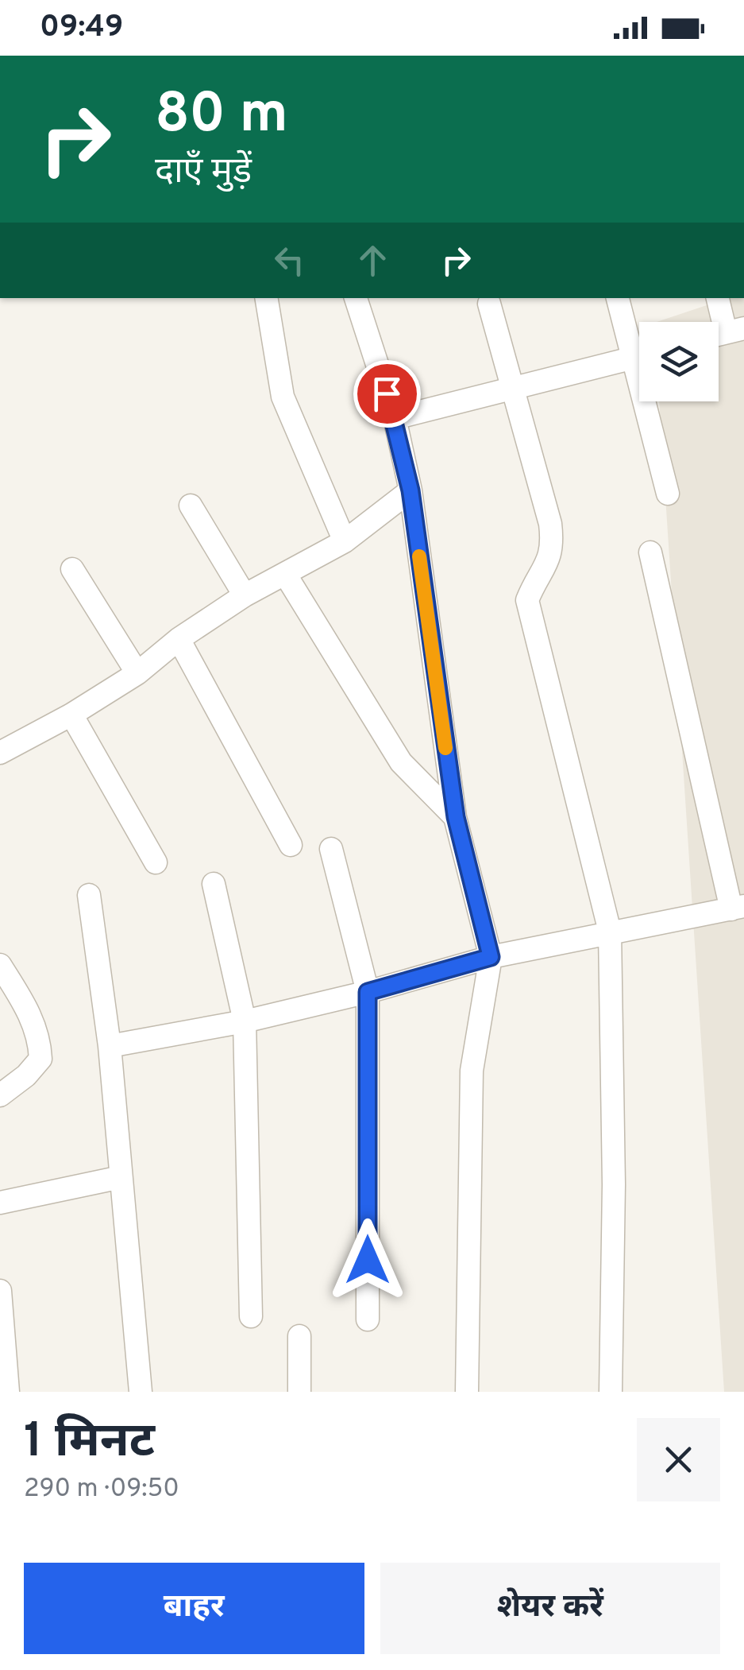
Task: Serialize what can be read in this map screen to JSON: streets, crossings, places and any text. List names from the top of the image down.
{
  "page": {
    "status": "09:49",
    "turn": ["80 m", "दाएँ मुड़ें"],
    "heading": ["1 मिनट", "290 m · 09:50"],
    "buttons": ["बाहर", "शेयर करें"]
  }
}
